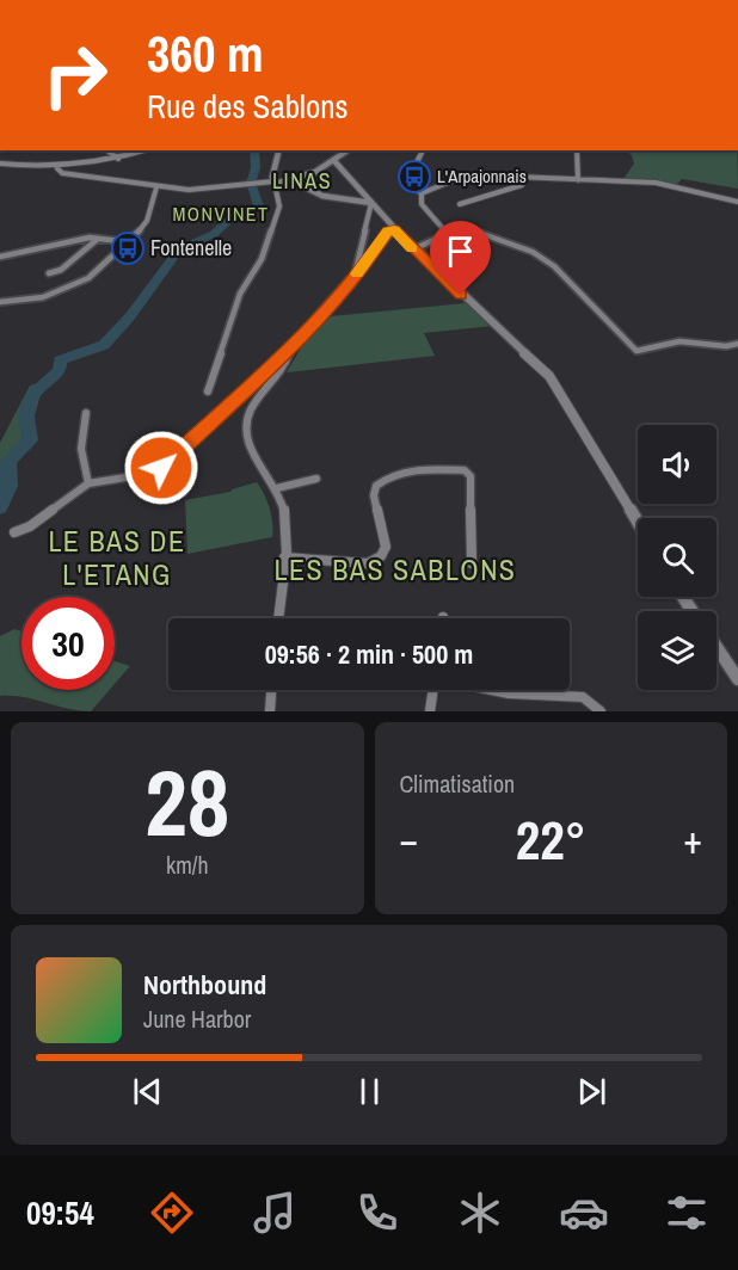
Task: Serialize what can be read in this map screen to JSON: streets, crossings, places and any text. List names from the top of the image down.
{
  "districts": [
    "LINAS",
    "MONVINET",
    "LE BAS DE L'ETANG",
    "LES BAS SABLONS"
  ],
  "places": {
    "bus stop": ["L'Arpajonnais", "Fontenelle"]
  },
  "page": {
    "turn": ["360 m", "Rue des Sablons"],
    "limit": "30",
    "trip": "09:56 · 2 min · 500 m",
    "tile": [
      ["28", "km/h"],
      "Climatisation"
    ],
    "heat": ["−", "22°", "+"],
    "song": ["Northbound", "June Harbor"],
    "tabs": "09:54"
  }
}
